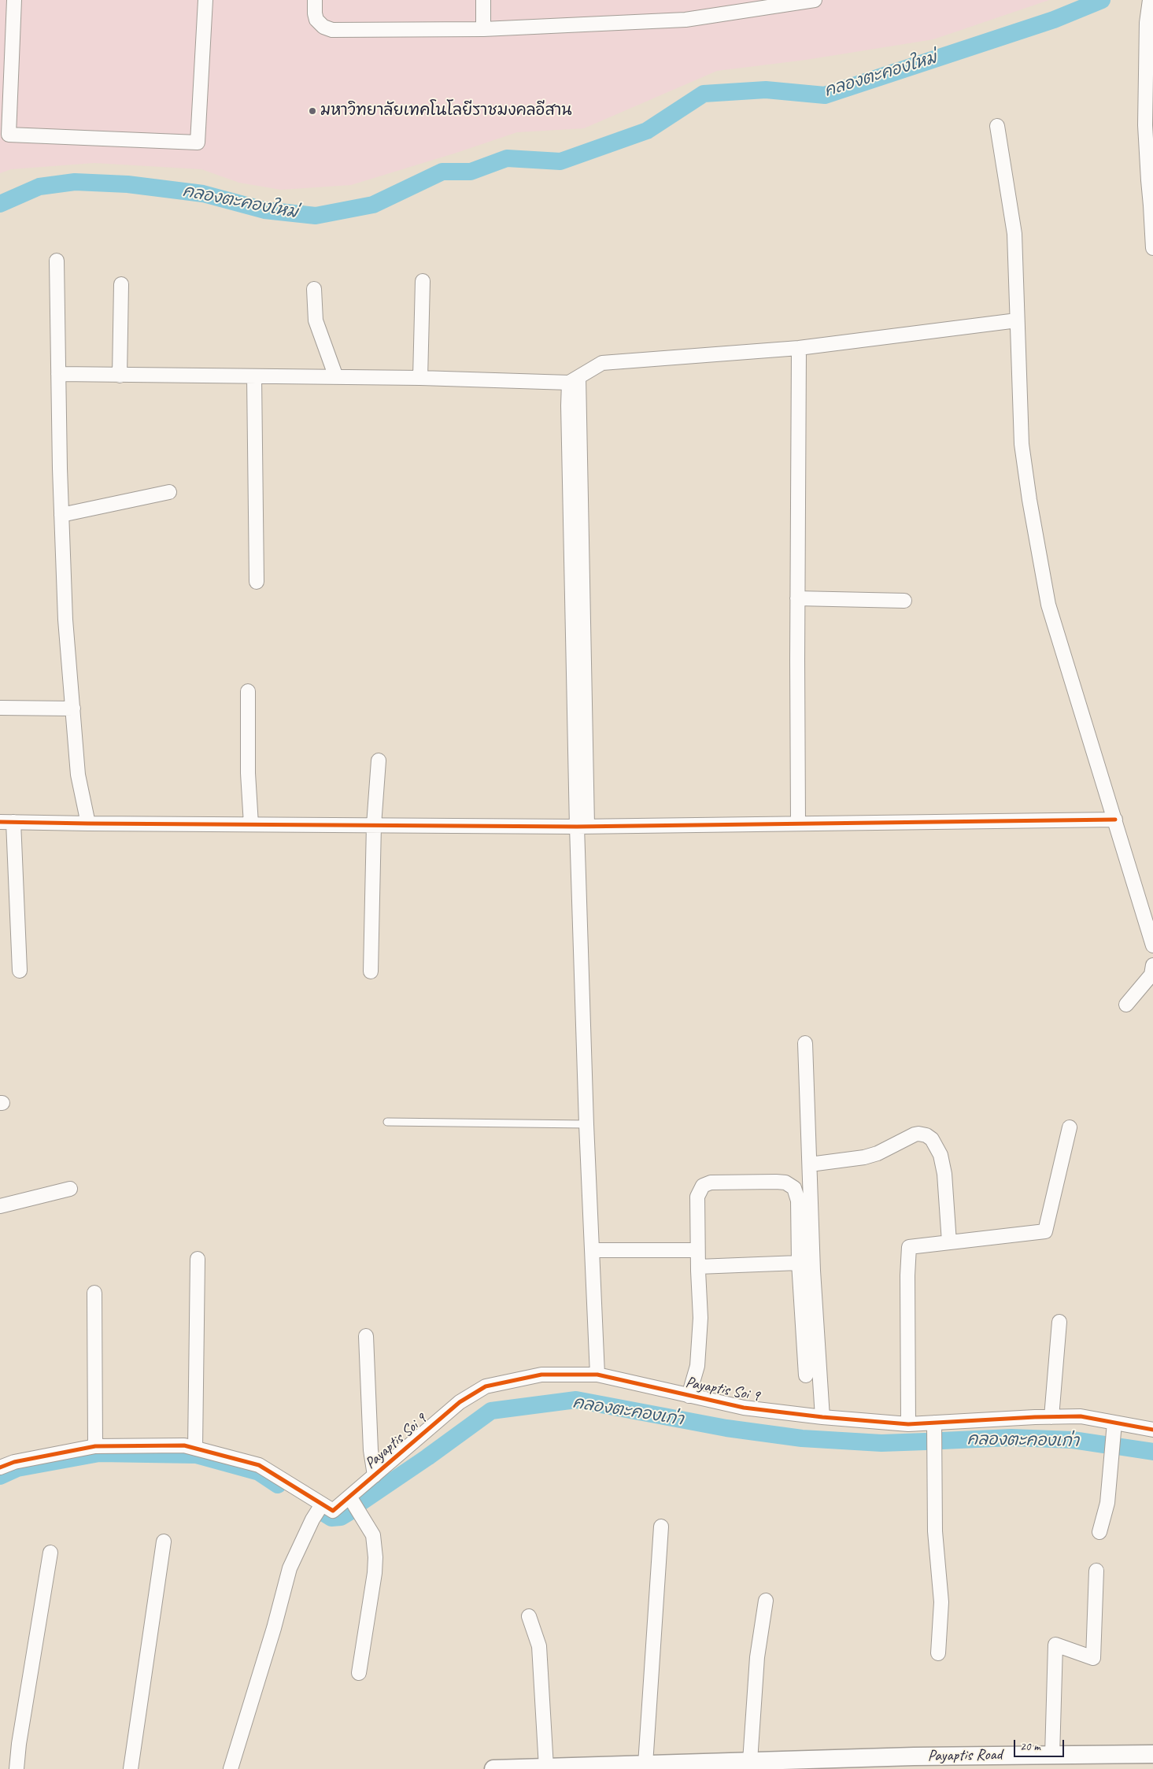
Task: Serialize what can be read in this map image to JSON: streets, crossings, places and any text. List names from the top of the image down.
{
  "streets": {
    "street": ["Payaptis Soi 9", "Payaptis Road"]
  },
  "water": ["คลองตะคองใหม่", "คลองตะคองเก่า"],
  "places": ["มหาวิทยาลัยเทคโนโลยีราชมงคลอีสาน"],
  "scale_bar": "20 m"
}
